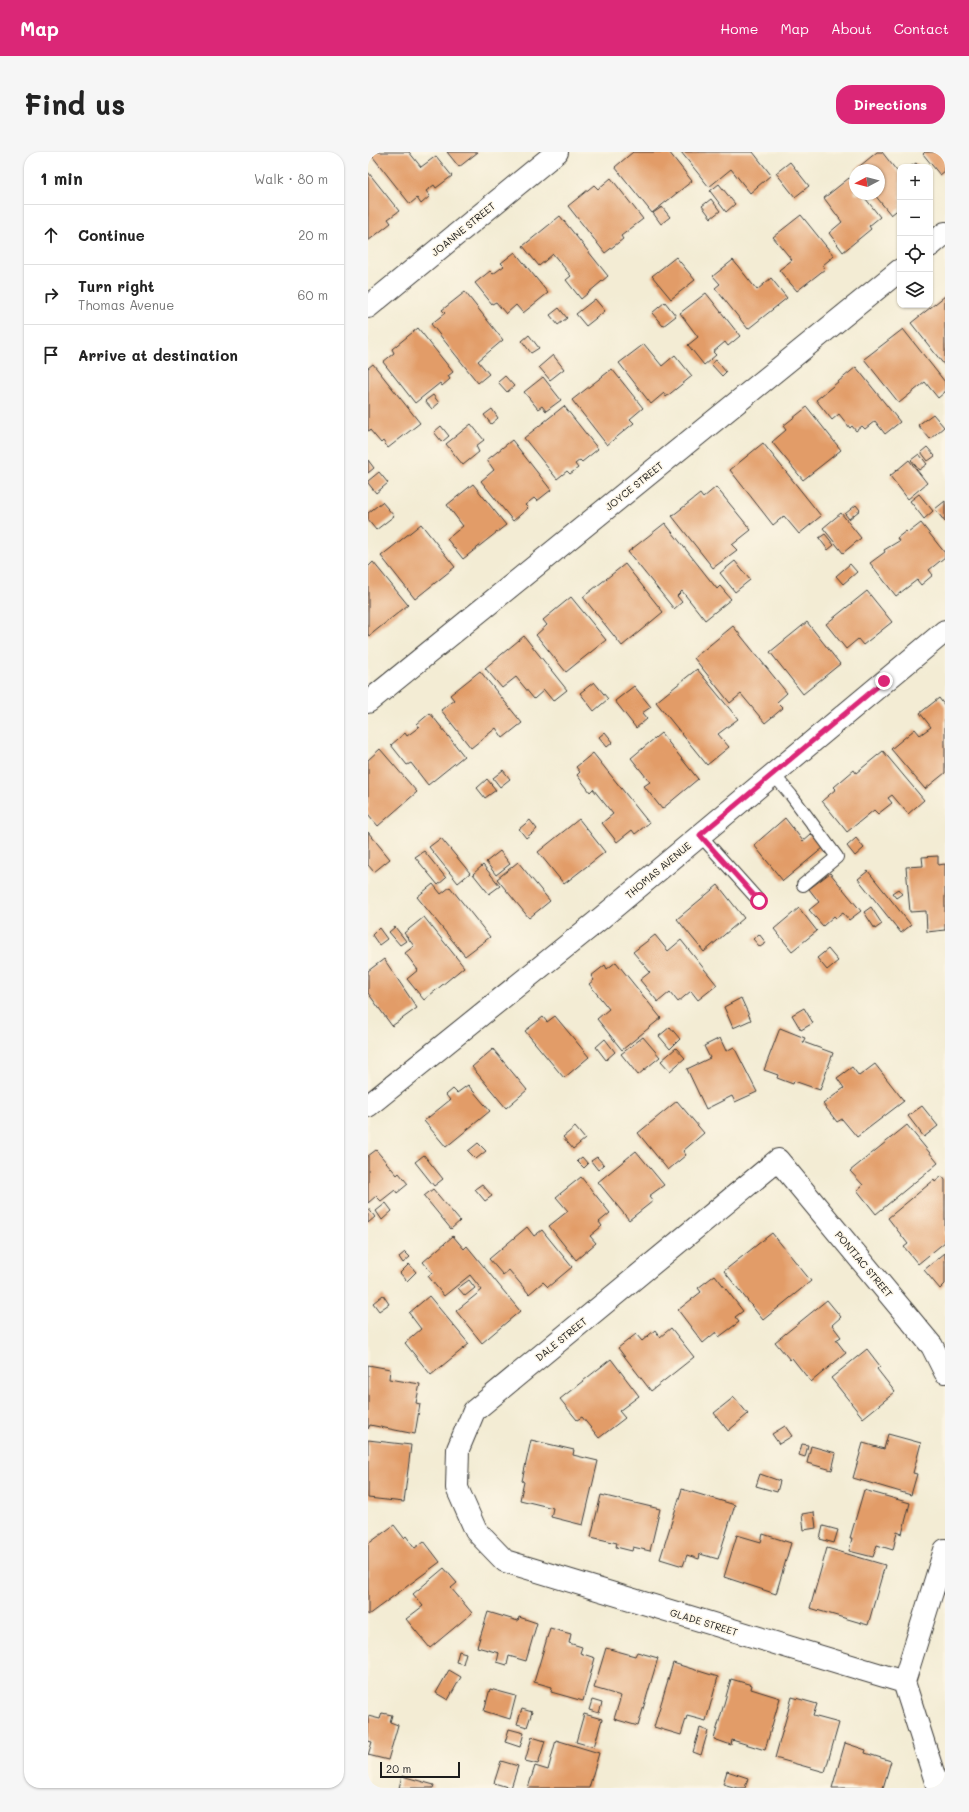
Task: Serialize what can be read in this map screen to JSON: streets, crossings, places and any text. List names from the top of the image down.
{
  "streets": {
    "street": [
      "JOANNE STREET",
      "JOYCE STREET",
      "THOMAS AVENUE",
      "PONTIAC STREET",
      "DALE STREET",
      "GLADE STREET"
    ]
  },
  "crossings": [
    ["PONTIAC STREET", "DALE STREET"],
    ["DALE STREET", "GLADE STREET"]
  ],
  "scale_bar": "20 m",
  "north": "left",
  "page": {
    "header": "Map",
    "nav": [
      "Home",
      "Map",
      "About",
      "Contact"
    ],
    "buttons": "Directions",
    "title": "Find us",
    "heading": ["1 min", "Walk · 80 m"],
    "map_buttons": ["+", "−"],
    "list": [
      ["Continue", "20 m"],
      ["Turn right", "Thomas Avenue", "60 m"],
      "Arrive at destination"
    ],
    "scale": "20 m"
  }
}
